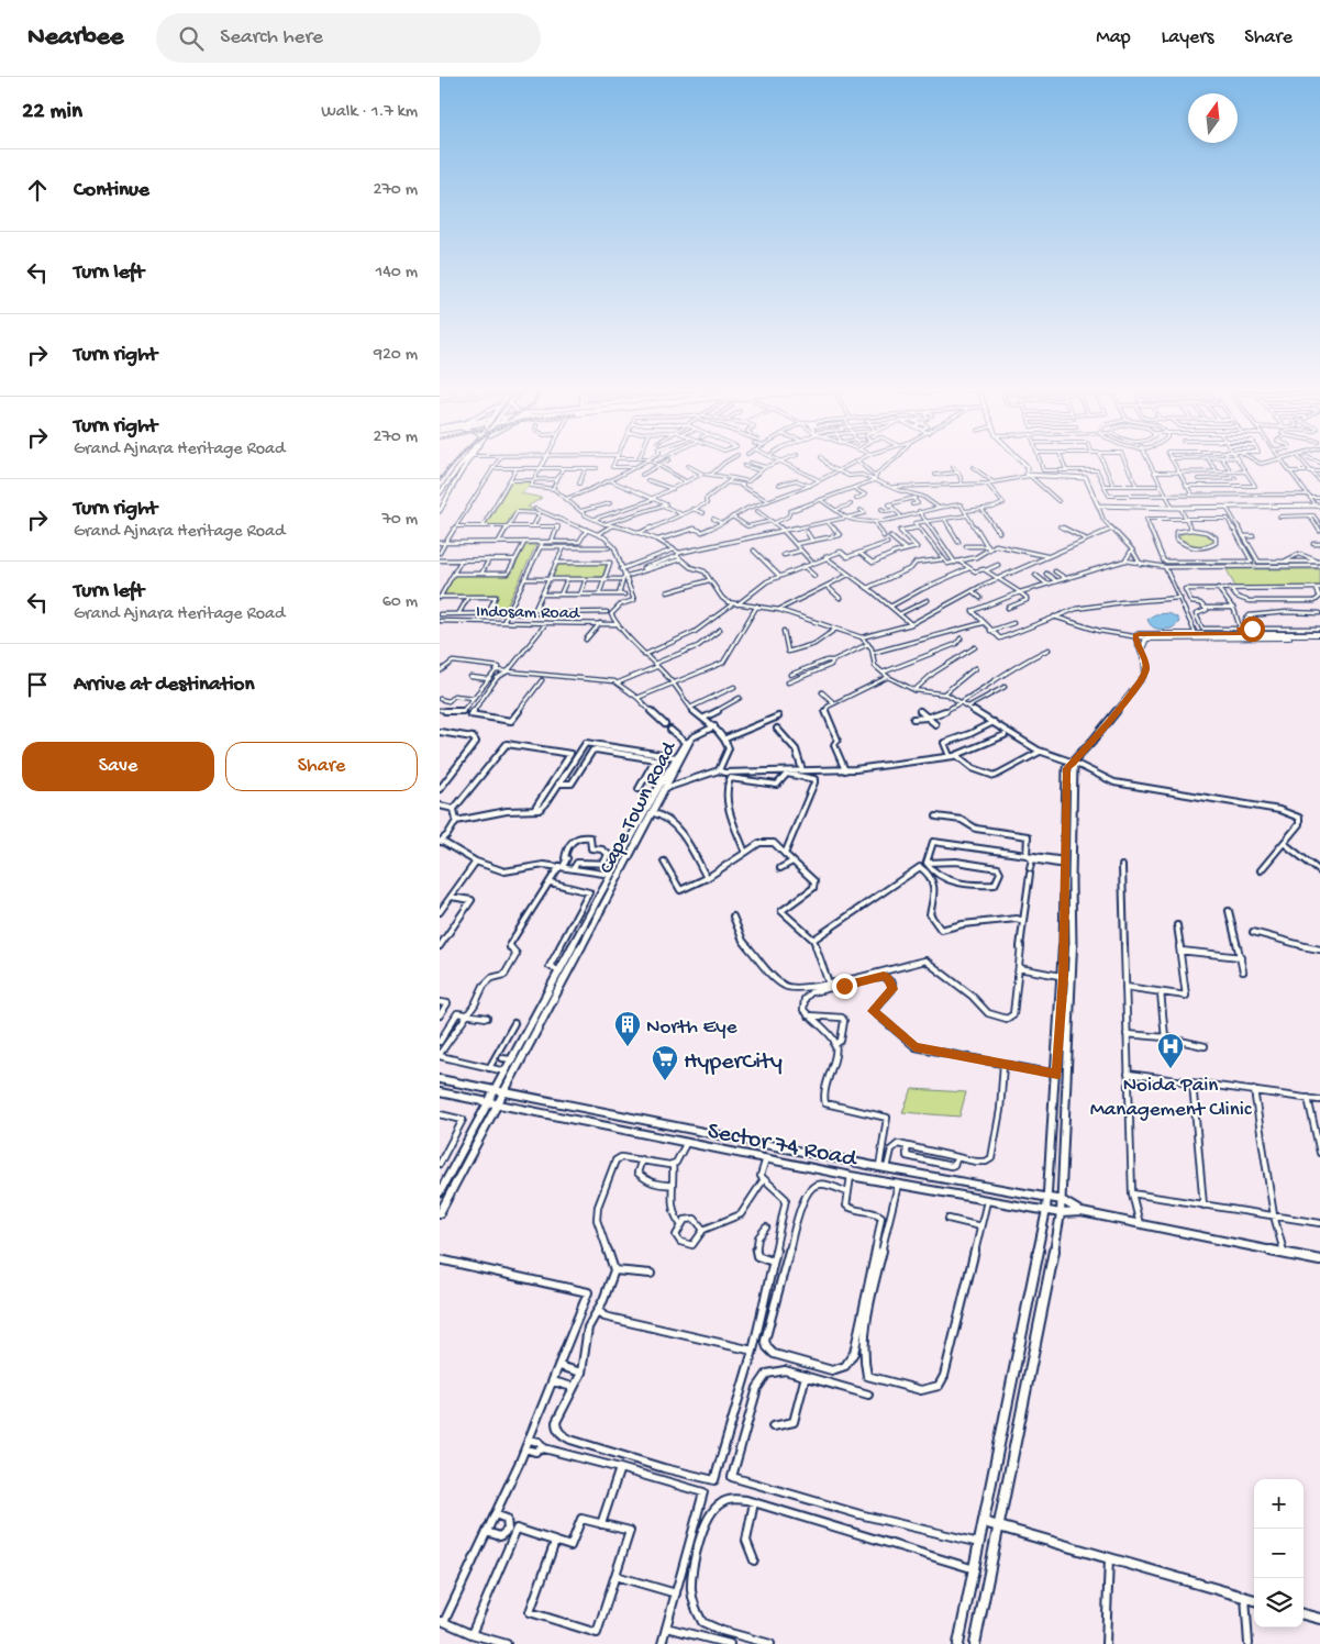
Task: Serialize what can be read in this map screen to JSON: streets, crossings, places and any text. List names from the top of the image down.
{
  "streets": {
    "street": ["Indosam Road", "Cape Town Road", "Sector 74 Road"]
  },
  "crossings": [
    ["Cape Town Road", "Sector 74 Road"]
  ],
  "places": {
    "building": ["North Eye"],
    "hospital": ["Noida Pain Management Clinic"],
    "supermarket": ["HyperCity"]
  },
  "north": "top",
  "page": {
    "header": "Nearbee",
    "search": "Search here",
    "nav": ["Map", "Layers", "Share"],
    "heading": ["22 min", "Walk · 1.7 km"],
    "list": [
      ["Continue", "270 m"],
      ["Turn left", "140 m"],
      ["Turn right", "920 m"],
      ["Turn right", "Grand Ajnara Heritage Road", "270 m"],
      ["Turn right", "Grand Ajnara Heritage Road", "70 m"],
      ["Turn left", "Grand Ajnara Heritage Road", "60 m"],
      "Arrive at destination"
    ],
    "buttons": ["Save", "Share"],
    "map_buttons": ["+", "−"]
  }
}
